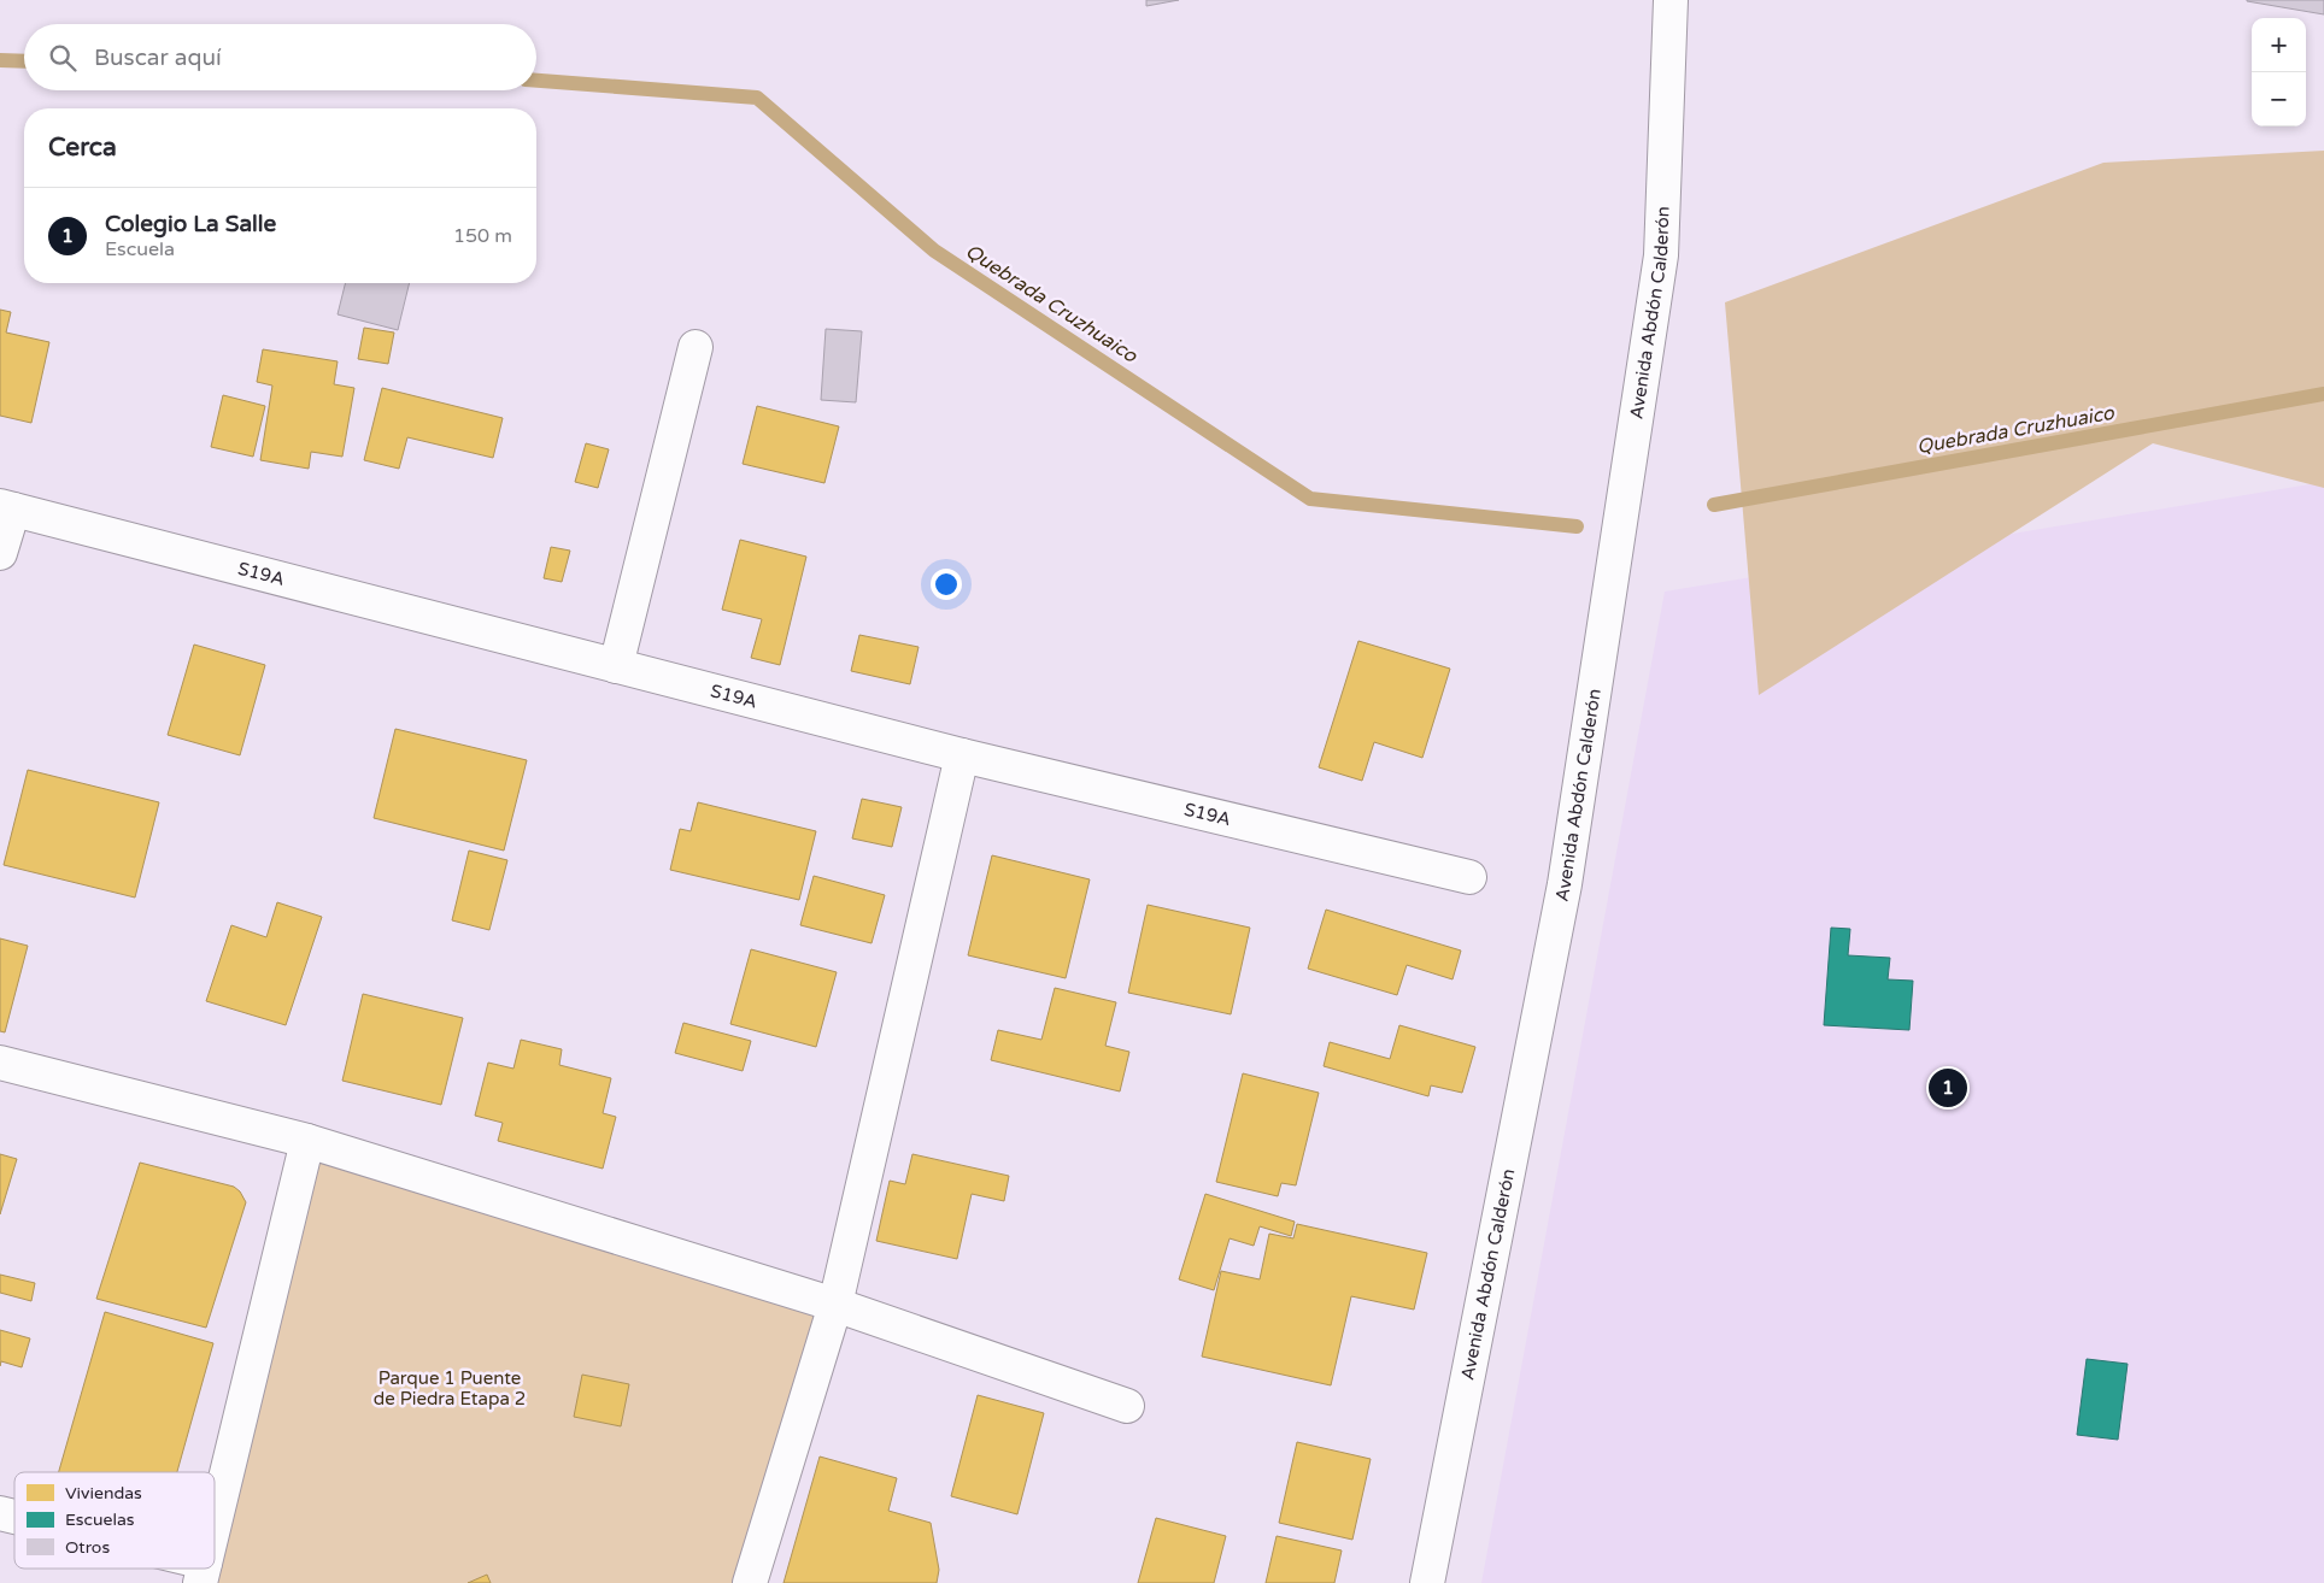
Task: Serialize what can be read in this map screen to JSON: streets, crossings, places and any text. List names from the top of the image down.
{
  "streets": {
    "street": ["Avenida Abdón Calderón", "S19A"]
  },
  "water": ["Quebrada Cruzhuaico"],
  "parks": ["Parque 1 Puente de Piedra Etapa 2"],
  "legend": ["Viviendas", "Escuelas", "Otros"],
  "page": {
    "map_buttons": ["+", "−"],
    "search": "Buscar aquí",
    "heading": "Cerca",
    "list": [
      {
        "mark": "1",
        "name": "Colegio La Salle",
        "note": "Escuela",
        "value": "150 m"
      }
    ],
    "pins": "1"
  }
}
